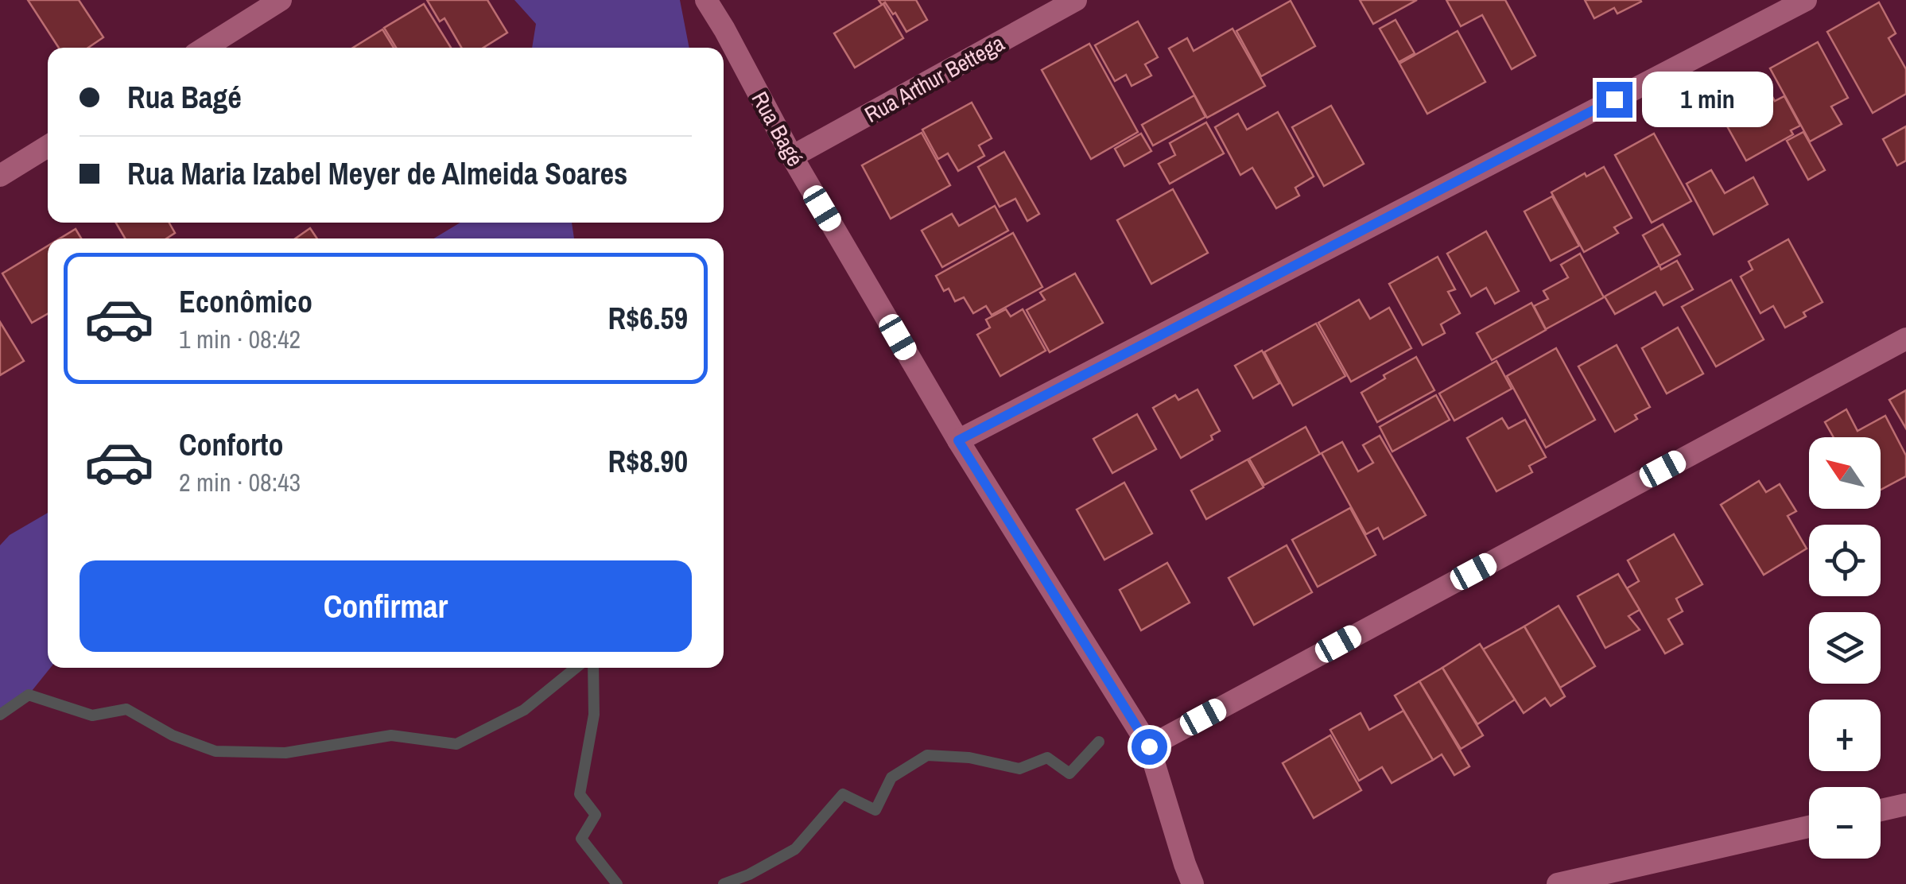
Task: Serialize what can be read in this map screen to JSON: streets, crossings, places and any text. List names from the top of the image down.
{
  "streets": {
    "street": ["Rua Arthur Bettega", "Rua Bagé"]
  },
  "crossings": [
    ["Rua Arthur Bettega", "Rua Bagé"]
  ],
  "north": "top left",
  "page": {
    "banner": ["Rua Bagé", "Rua Maria Izabel Meyer de Almeida Soares"],
    "bubble": "1 min",
    "list": [
      {
        "name": "Econômico",
        "note": "1 min · 08:42",
        "value": "R$6.59"
      },
      {
        "name": "Conforto",
        "note": "2 min · 08:43",
        "value": "R$8.90"
      }
    ],
    "map_buttons": ["+", "−"],
    "buttons": "Confirmar"
  }
}
